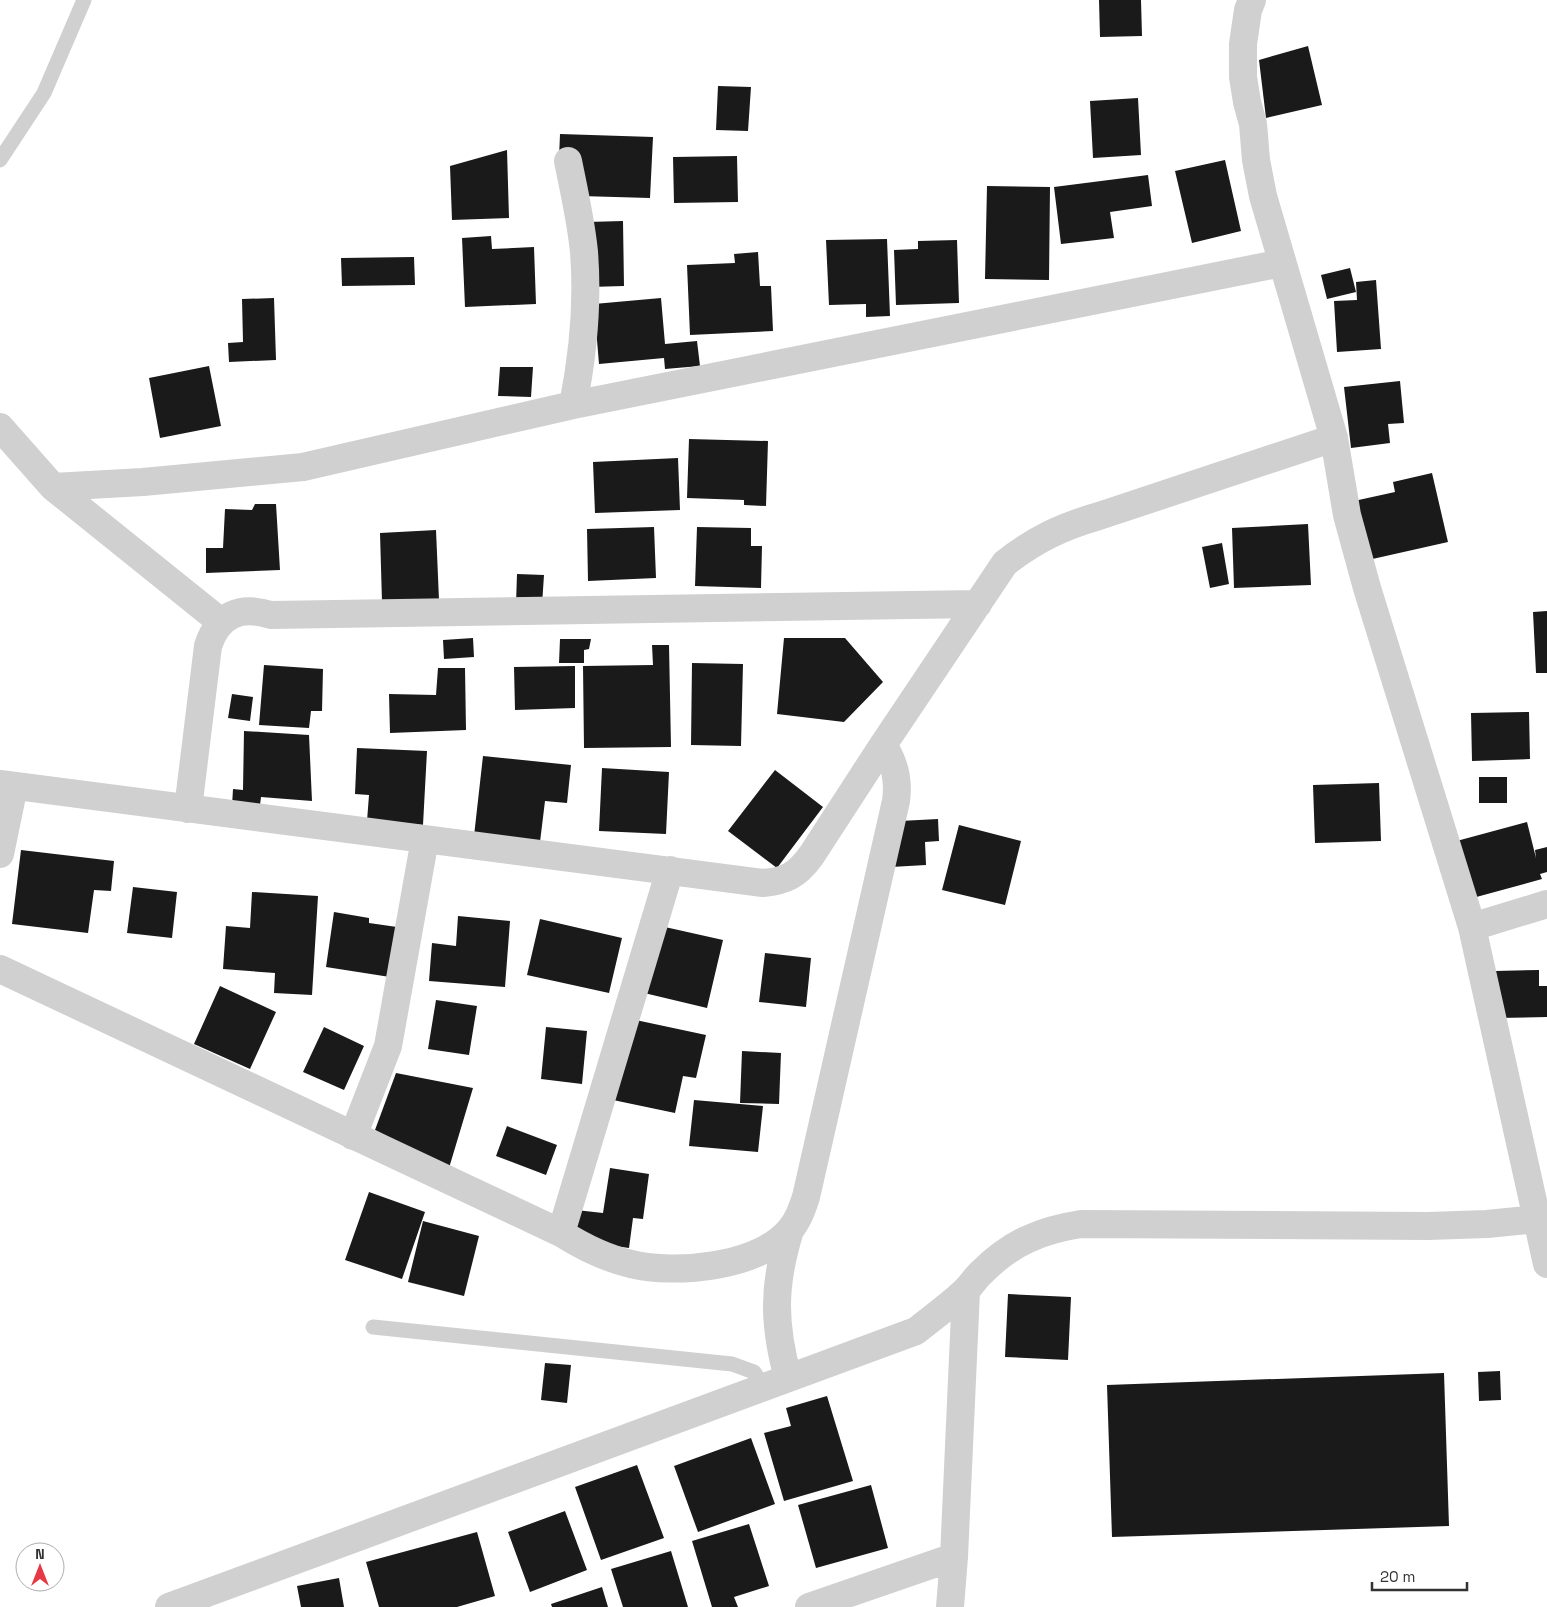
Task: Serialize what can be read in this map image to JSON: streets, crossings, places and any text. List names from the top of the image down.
{
  "scale_bar": "20 m",
  "north": "top"
}
